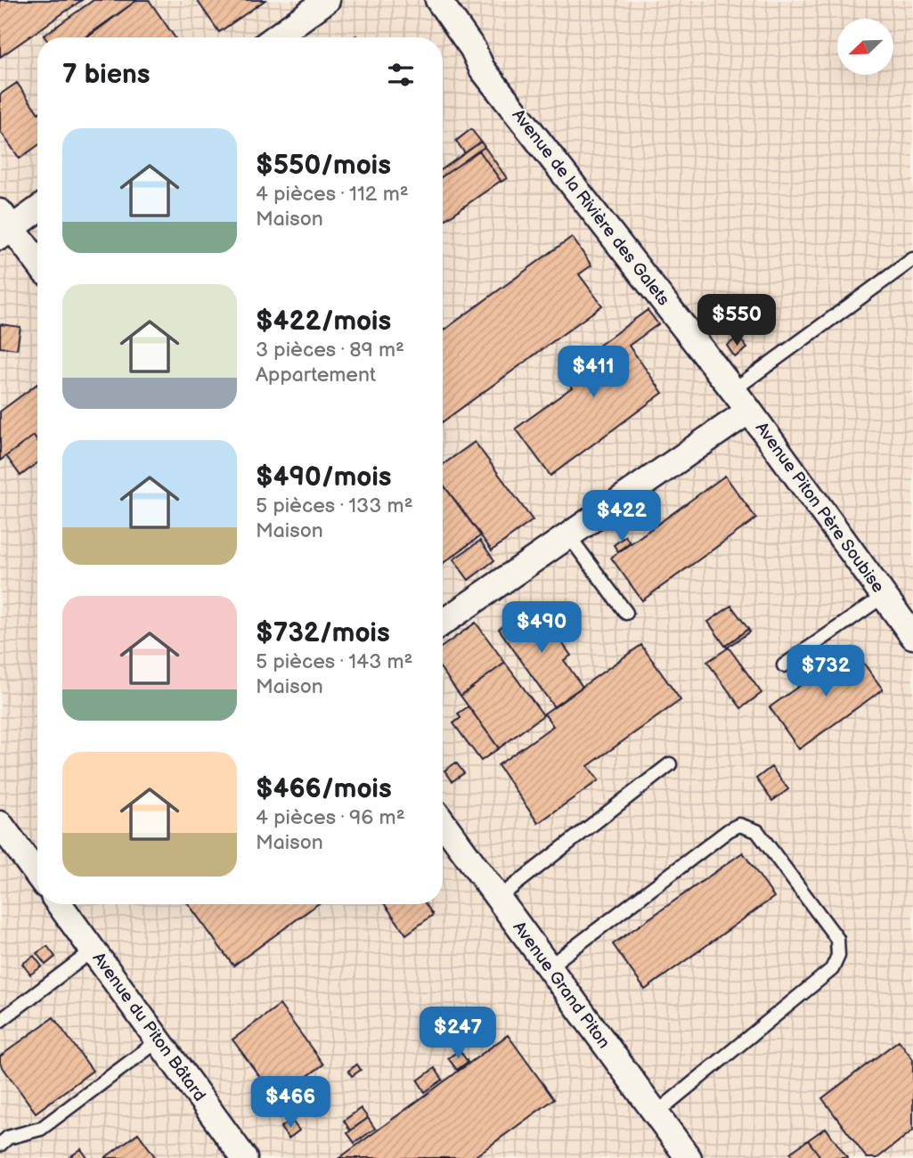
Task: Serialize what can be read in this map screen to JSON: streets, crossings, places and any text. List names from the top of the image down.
{
  "streets": {
    "street": [
      "Avenue de la Rivière des Galets",
      "Avenue Piton Père Soubise",
      "Avenue Grand Piton",
      "Avenue du Piton Bâtard"
    ]
  },
  "crossings": [
    ["Avenue de la Rivière des Galets", "Avenue Piton Père Soubise"]
  ],
  "north": "bottom left",
  "page": {
    "heading": "7 biens",
    "list": [
      {
        "name": "$550/mois",
        "note": "4 pièces · 112 m² · Maison"
      },
      {
        "name": "$422/mois",
        "note": "3 pièces · 89 m² · Appartement"
      },
      {
        "name": "$490/mois",
        "note": "5 pièces · 133 m² · Maison"
      },
      {
        "name": "$732/mois",
        "note": "5 pièces · 143 m² · Maison"
      },
      {
        "name": "$466/mois",
        "note": "4 pièces · 96 m² · Maison"
      }
    ],
    "price": [
      "$550",
      "$411",
      "$422",
      "$490",
      "$732",
      "$247",
      "$466"
    ]
  }
}
